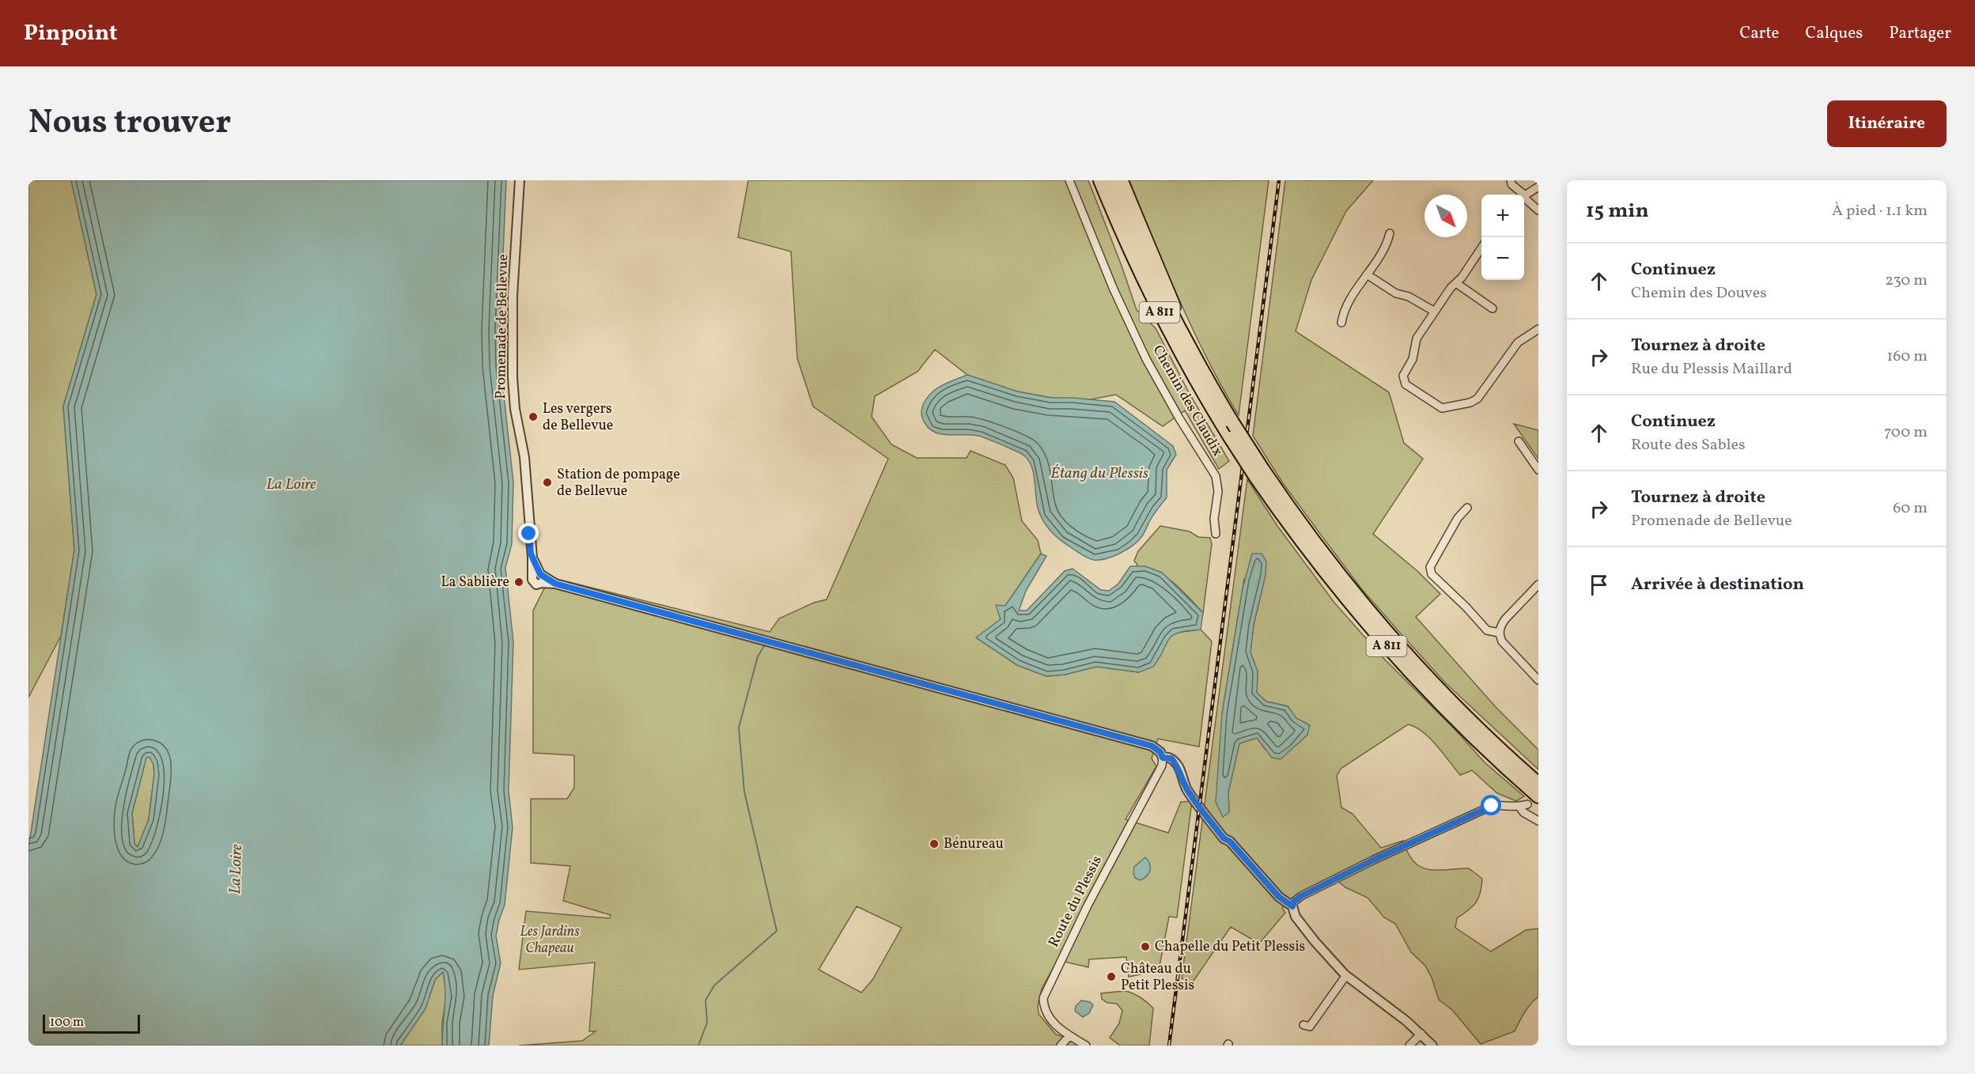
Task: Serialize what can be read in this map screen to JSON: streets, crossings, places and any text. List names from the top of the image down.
{
  "streets": {
    "highway": ["A 811"],
    "street": ["Promenade de Bellevue", "Chemin des Claudix", "Route du Plessis"]
  },
  "crossings": [
    ["Promenade de Bellevue", "Route du Plessis"]
  ],
  "water": ["Étang du Plessis", "La Loire"],
  "parks": ["Les Jardins Chapeau"],
  "places": [
    "Les vergers de Bellevue",
    "Station de pompage de Bellevue",
    "La Sablière",
    "Bénureau",
    "Chapelle du Petit Plessis",
    "Château du Petit Plessis"
  ],
  "scale_bar": "100 m",
  "north": "bottom right",
  "page": {
    "header": "Pinpoint",
    "nav": ["Carte", "Calques", "Partager"],
    "title": "Nous trouver",
    "buttons": "Itinéraire",
    "heading": ["15 min", "À pied · 1.1 km"],
    "map_buttons": ["+", "−"],
    "list": [
      ["Continuez", "Chemin des Douves", "230 m"],
      ["Tournez à droite", "Rue du Plessis Maillard", "160 m"],
      ["Continuez", "Route des Sables", "700 m"],
      ["Tournez à droite", "Promenade de Bellevue", "60 m"],
      "Arrivée à destination"
    ],
    "scale": "100 m"
  }
}
